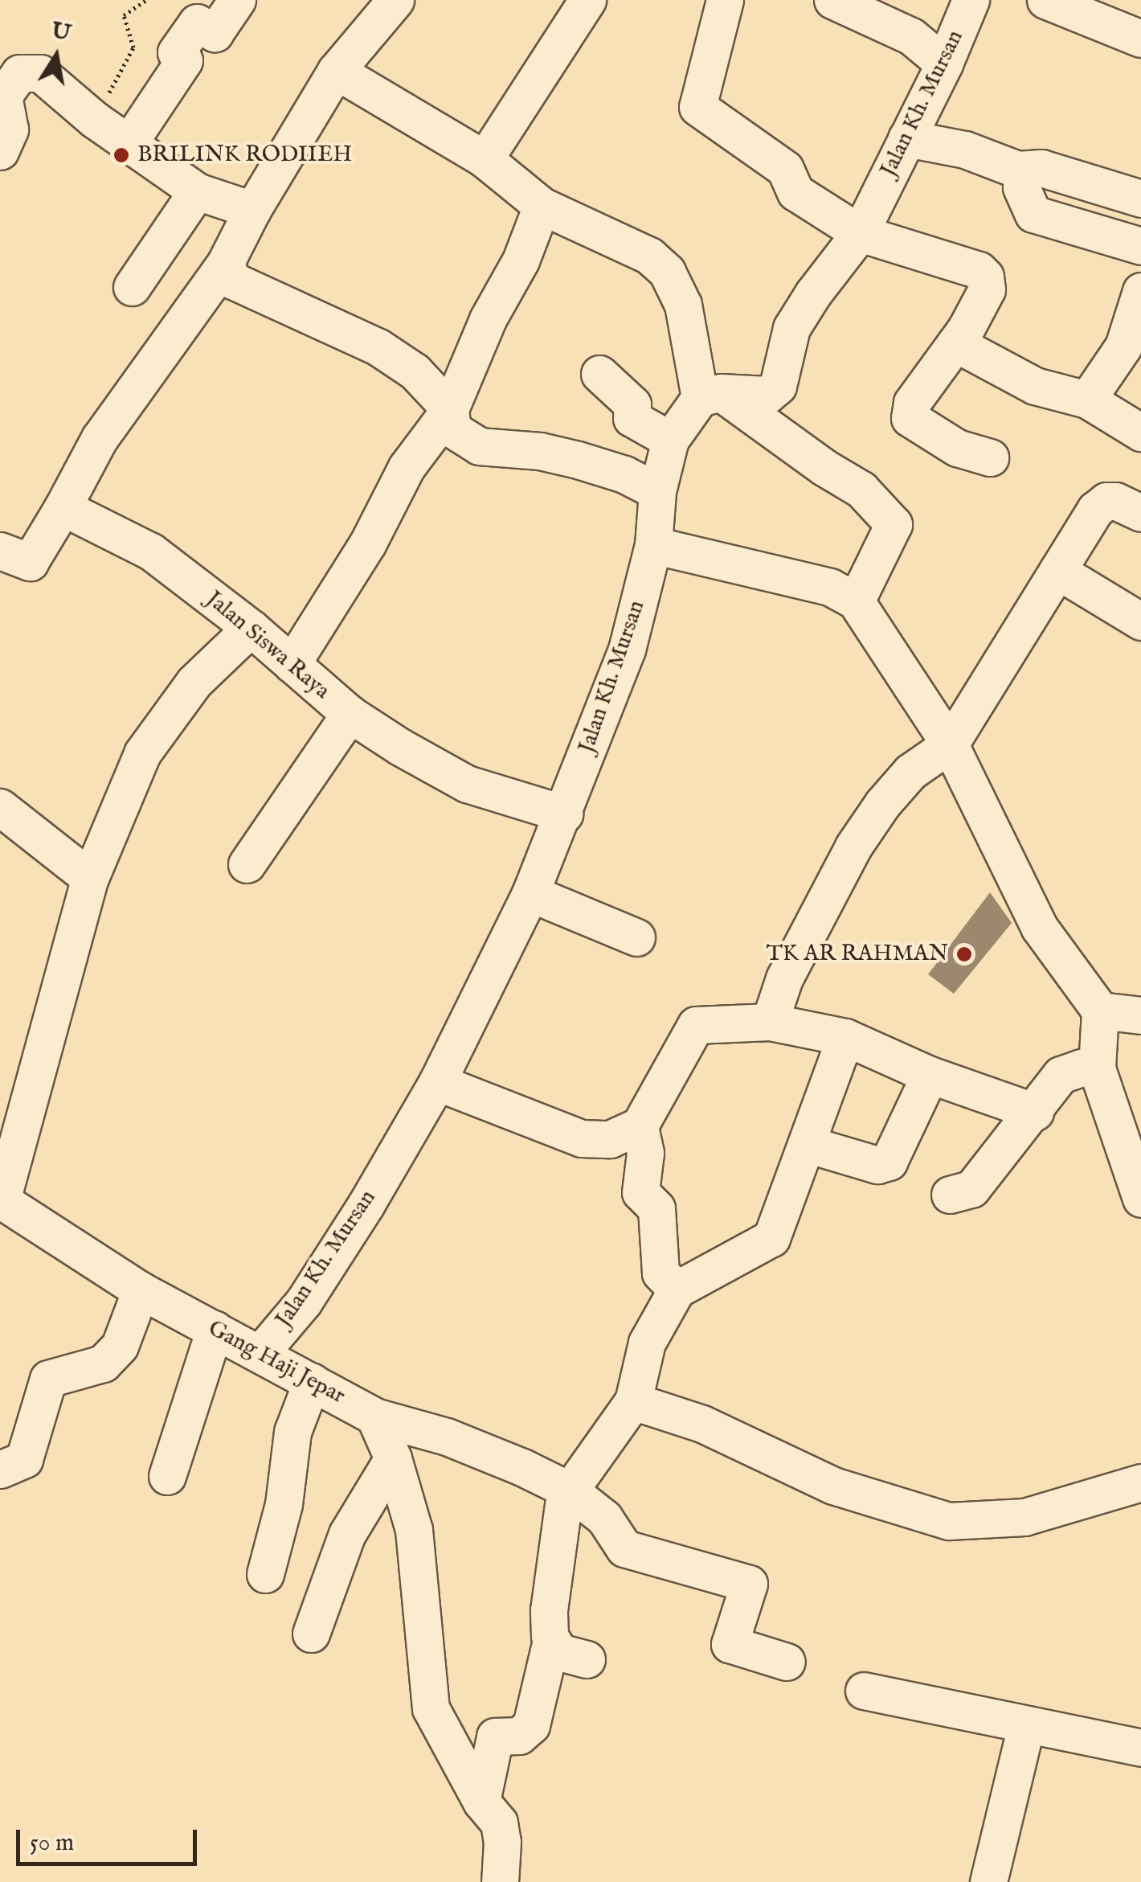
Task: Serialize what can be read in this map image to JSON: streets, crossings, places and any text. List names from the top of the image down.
{
  "streets": {
    "street": ["Jalan Kh. Mursan", "Jalan Siswa Raya", "Gang Haji Jepar"]
  },
  "crossings": [
    ["Jalan Kh. Mursan", "Jalan Siswa Raya"],
    ["Jalan Kh. Mursan", "Gang Haji Jepar"]
  ],
  "places": ["BRILINK RODIIEH", "TK AR RAHMAN"],
  "scale_bar": "50 m",
  "north": "top"
}
